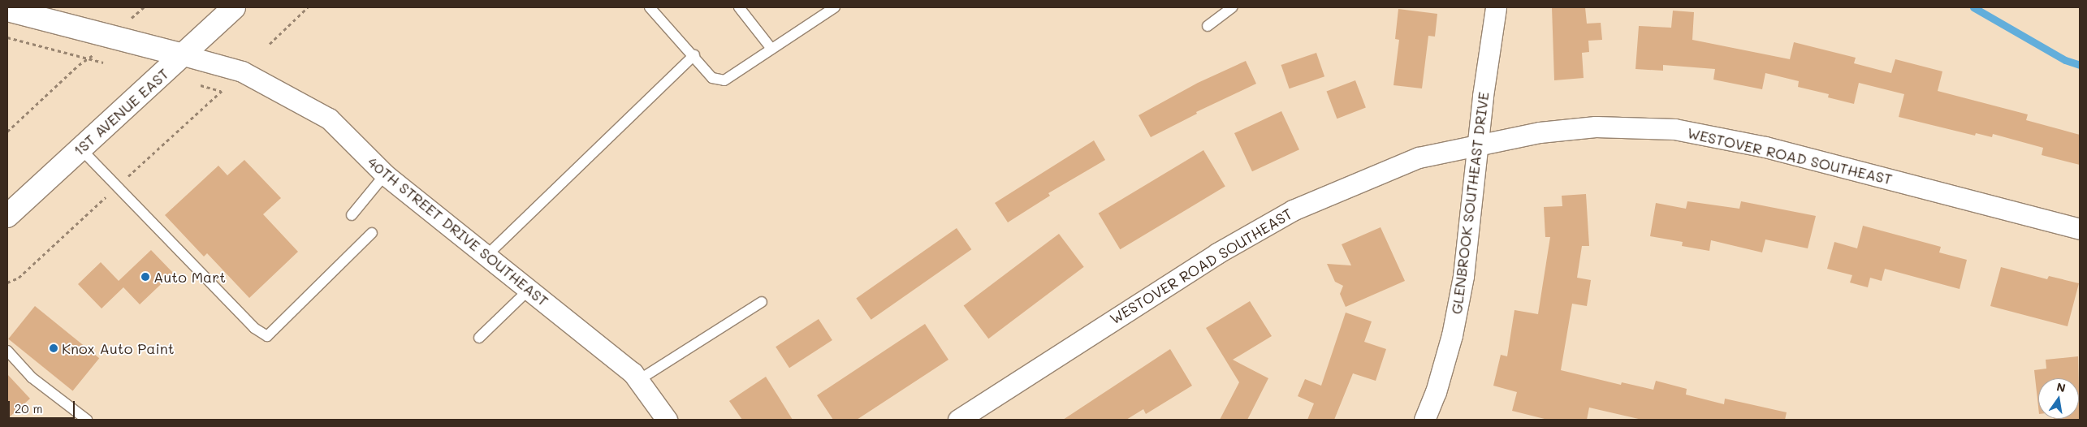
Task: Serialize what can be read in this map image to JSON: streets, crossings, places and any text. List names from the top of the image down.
{
  "streets": {
    "main road": ["1ST AVENUE EAST"],
    "street": ["WESTOVER ROAD SOUTHEAST", "GLENBROOK SOUTHEAST DRIVE", "40TH STREET DRIVE SOUTHEAST"]
  },
  "crossings": [
    ["1ST AVENUE EAST", "40TH STREET DRIVE SOUTHEAST"],
    ["WESTOVER ROAD SOUTHEAST", "GLENBROOK SOUTHEAST DRIVE"]
  ],
  "places": ["Auto Mart", "Knox Auto Paint"],
  "scale_bar": "20 m",
  "north": "top"
}
